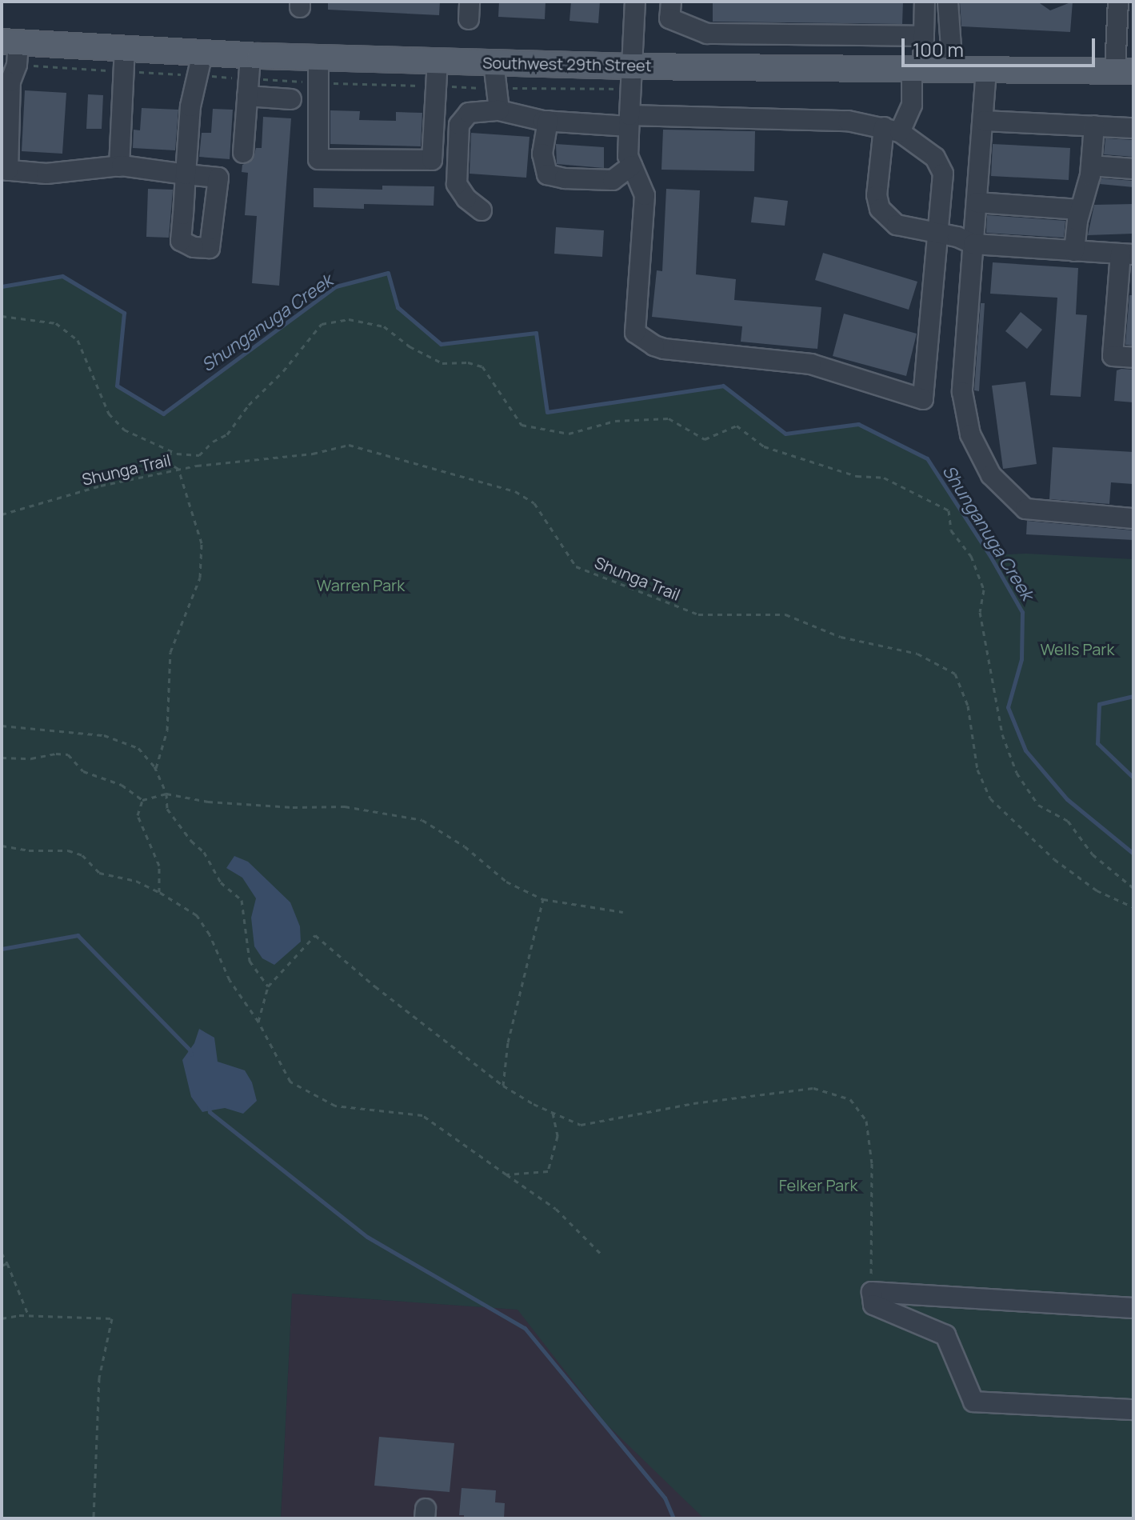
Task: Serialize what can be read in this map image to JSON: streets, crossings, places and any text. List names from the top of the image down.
{
  "streets": {
    "main road": ["Southwest 29th Street"],
    "path": ["Shunga Trail"]
  },
  "water": ["Shunganuga Creek"],
  "parks": ["Warren Park", "Wells Park", "Felker Park"],
  "scale_bar": "100 m"
}
